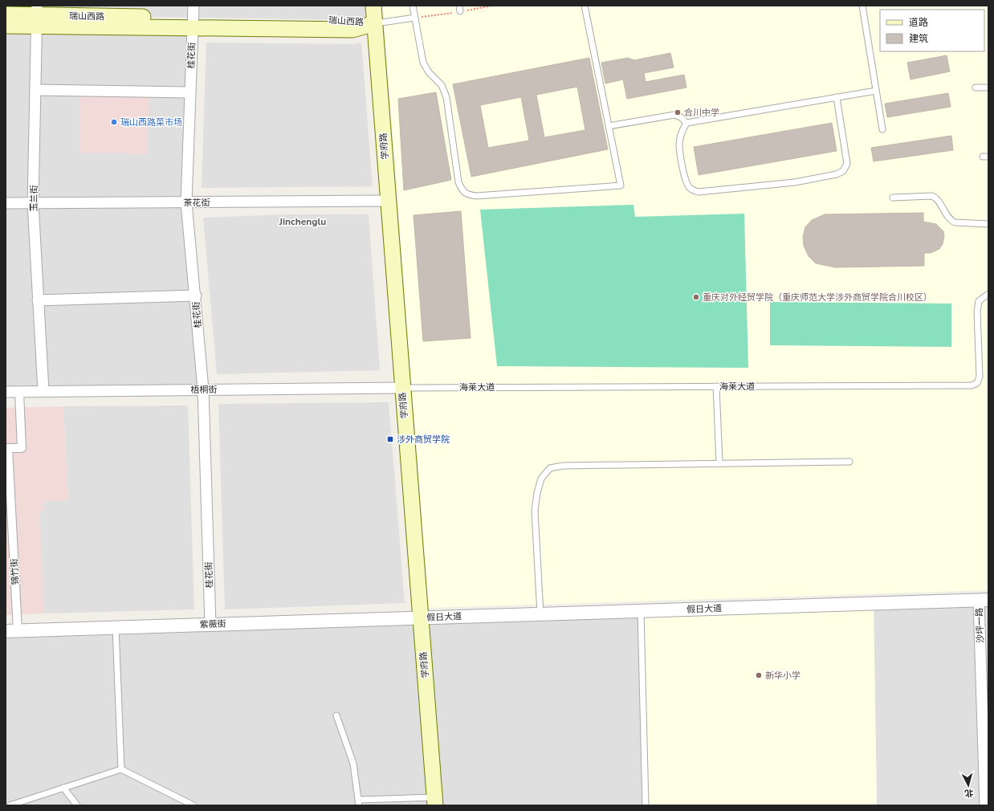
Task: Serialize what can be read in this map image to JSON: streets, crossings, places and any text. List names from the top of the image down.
{
  "streets": {
    "main road": ["瑞山西路", "学府路"],
    "street": [
      "桂花街",
      "玉兰街",
      "茶花街",
      "梧桐街",
      "锦竹街",
      "假日大道",
      "紫薇街",
      "沙坪一路"
    ],
    "lane": ["海莱大道"]
  },
  "crossings": [
    ["瑞山西路", "桂花街"],
    ["瑞山西路", "学府路"],
    ["瑞山西路", "玉兰街"],
    ["桂花街", "茶花街"],
    ["桂花街", "梧桐街"],
    ["桂花街", "紫薇街"],
    ["学府路", "茶花街"],
    ["学府路", "海莱大道"],
    ["学府路", "梧桐街"],
    ["学府路", "假日大道"],
    ["学府路", "紫薇街"],
    ["玉兰街", "茶花街"],
    ["玉兰街", "梧桐街"],
    ["海莱大道", "梧桐街"],
    ["梧桐街", "锦竹街"],
    ["锦竹街", "紫薇街"],
    ["假日大道", "紫薇街"],
    ["假日大道", "沙坪一路"]
  ],
  "districts": ["Jinchenglu"],
  "places": {
    "other": [
      "合川中学",
      "瑞山西路菜市场",
      "重庆对外经贸学院（重庆师范大学涉外商贸学院合川校区）",
      "新华小学"
    ],
    "transit": ["涉外商贸学院"]
  },
  "legend": ["道路", "建筑"],
  "north": "bottom"
}
